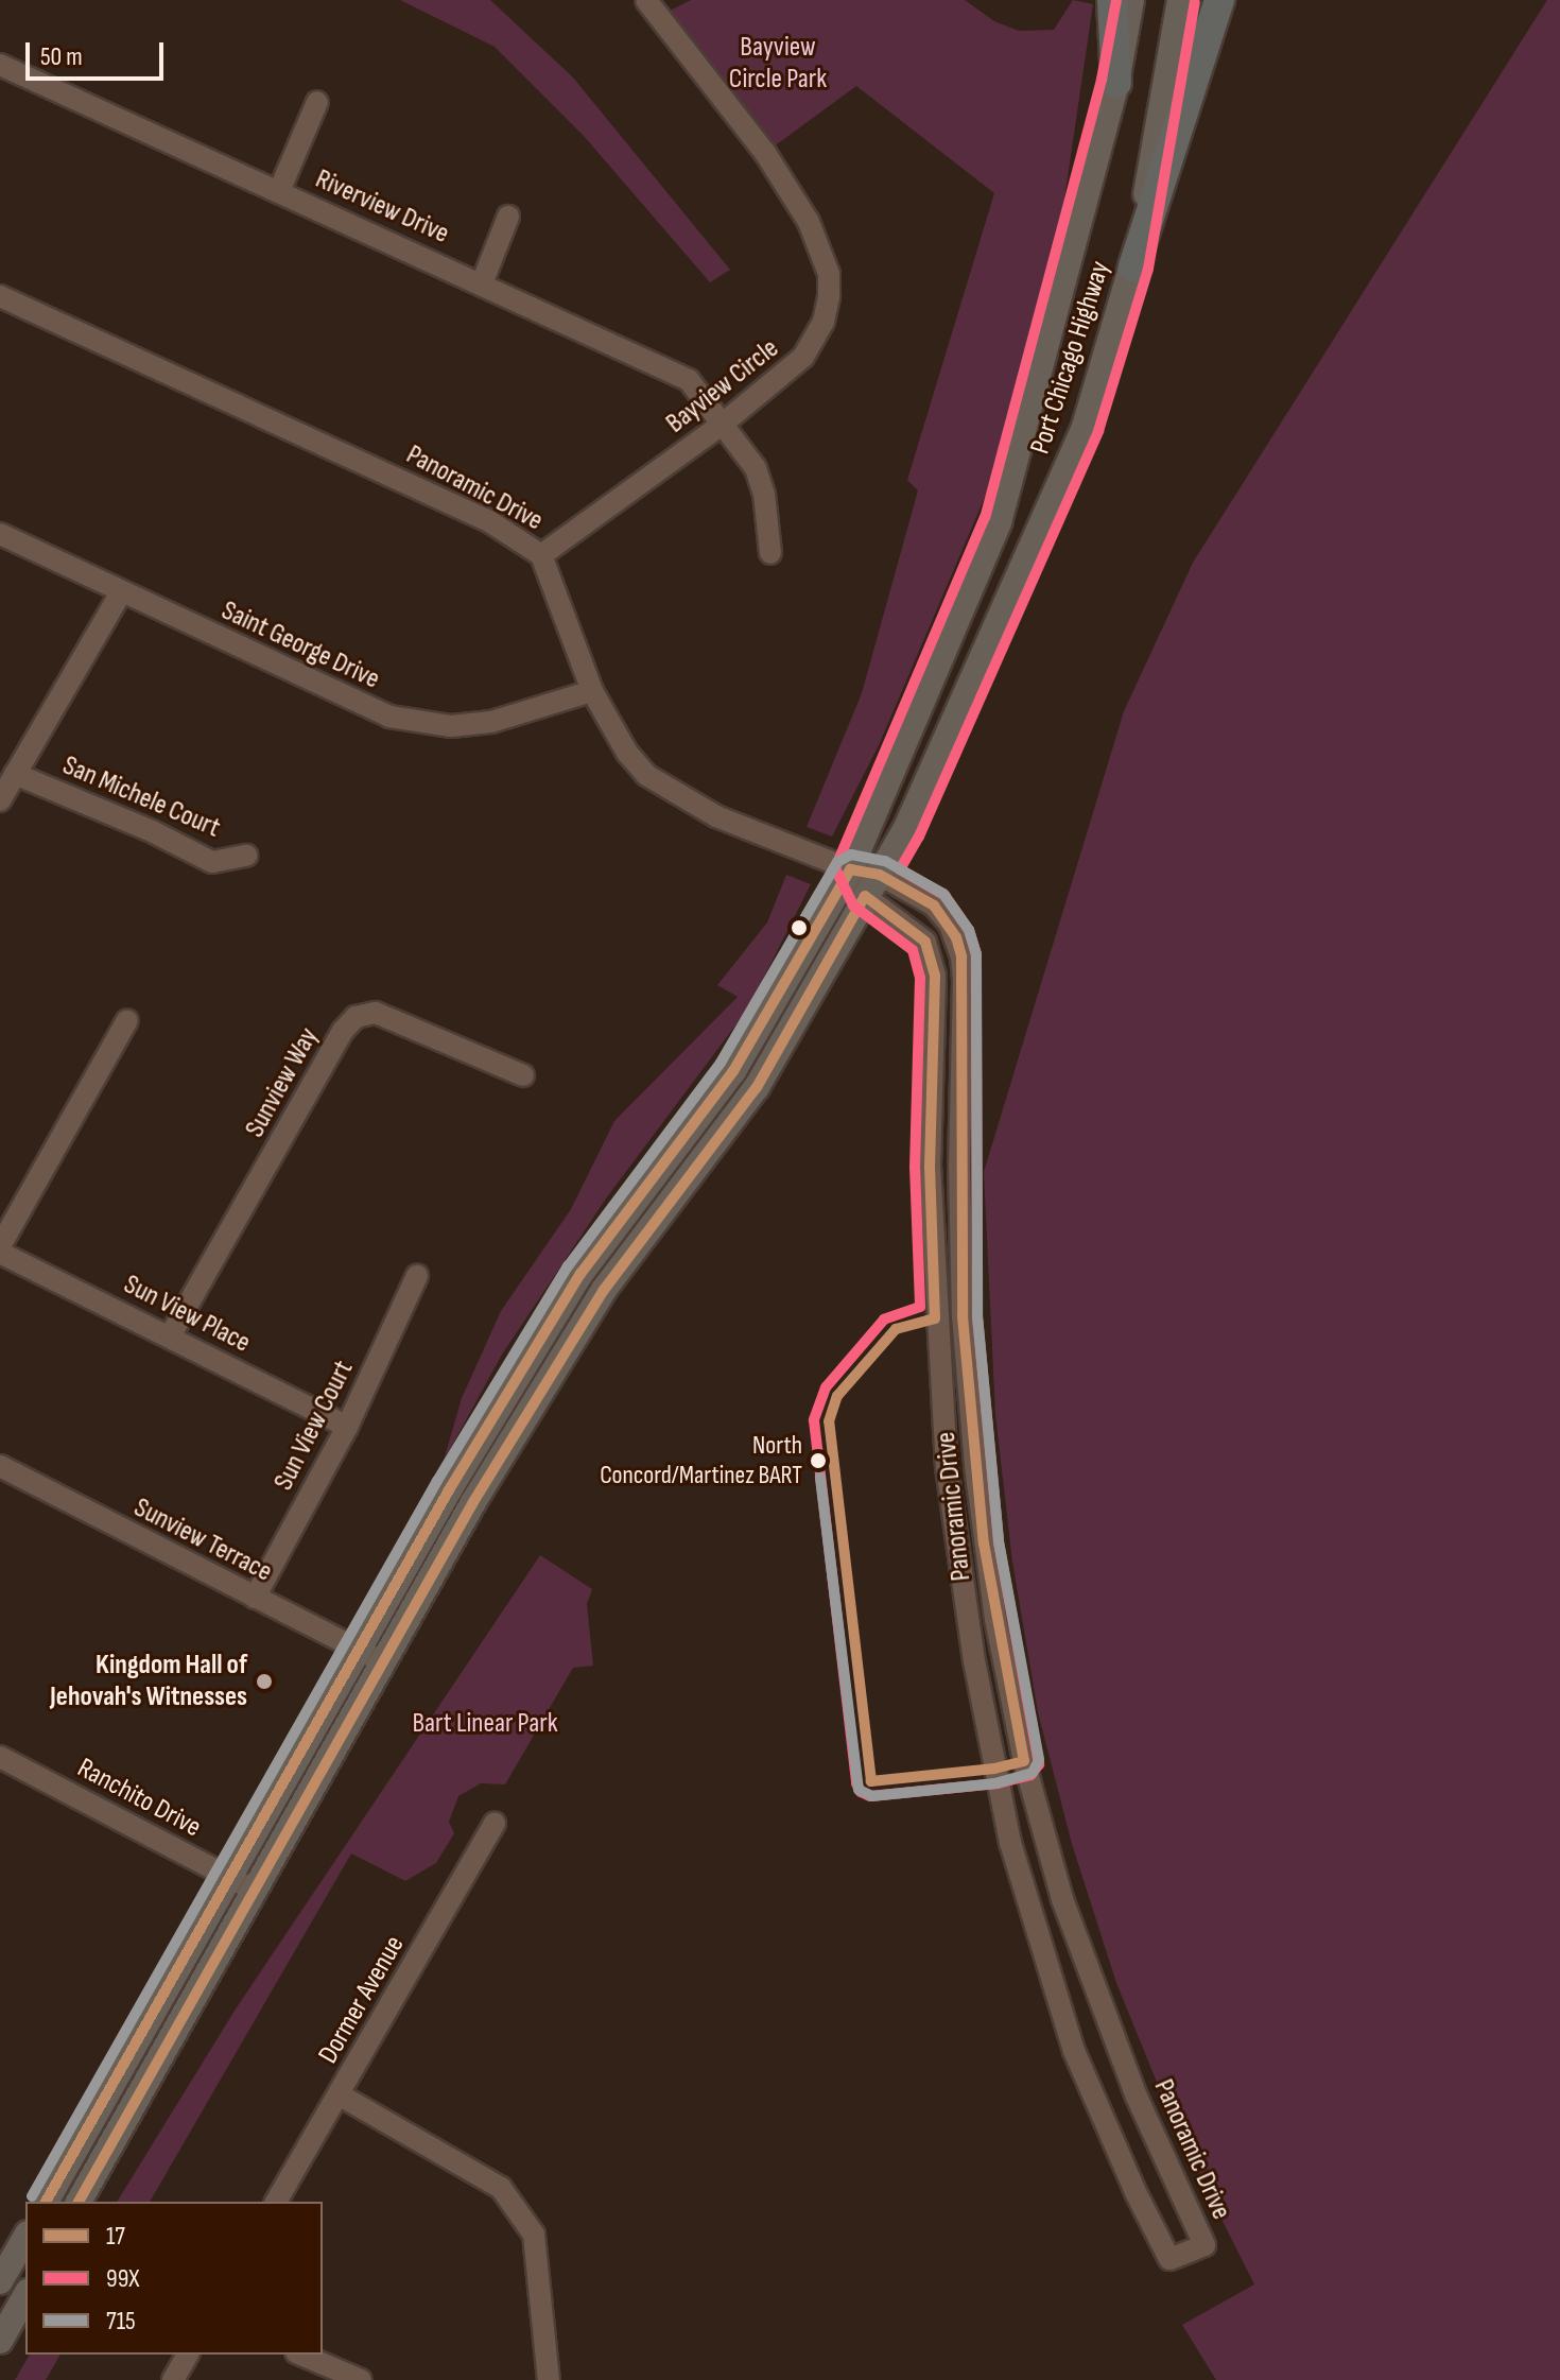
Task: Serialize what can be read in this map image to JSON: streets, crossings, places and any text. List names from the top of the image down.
{
  "streets": {
    "main road": ["Port Chicago Highway"],
    "street": [
      "Riverview Drive",
      "Bayview Circle",
      "Panoramic Drive",
      "Saint George Drive",
      "San Michele Court",
      "Sunview Way",
      "Sun View Place",
      "Sun View Court",
      "Sunview Terrace",
      "Ranchito Drive",
      "Dormer Avenue"
    ]
  },
  "crossings": [
    ["Riverview Drive", "Bayview Circle"],
    ["Port Chicago Highway", "Panoramic Drive"],
    ["Port Chicago Highway", "Sunview Terrace"],
    ["Port Chicago Highway", "Ranchito Drive"],
    ["Bayview Circle", "Panoramic Drive"],
    ["Panoramic Drive", "Saint George Drive"],
    ["Sunview Way", "Sun View Place"],
    ["Sun View Place", "Sun View Court"],
    ["Sun View Court", "Sunview Terrace"]
  ],
  "parks": ["Bayview Circle Park", "Bart Linear Park"],
  "places": ["North Concord/Martinez BART", "Kingdom Hall of Jehovah's Witnesses"],
  "lines": ["transit line 99X", "transit line 715", "transit line 17"],
  "legend": ["17", "99X", "715"],
  "scale_bar": "50 m"
}
